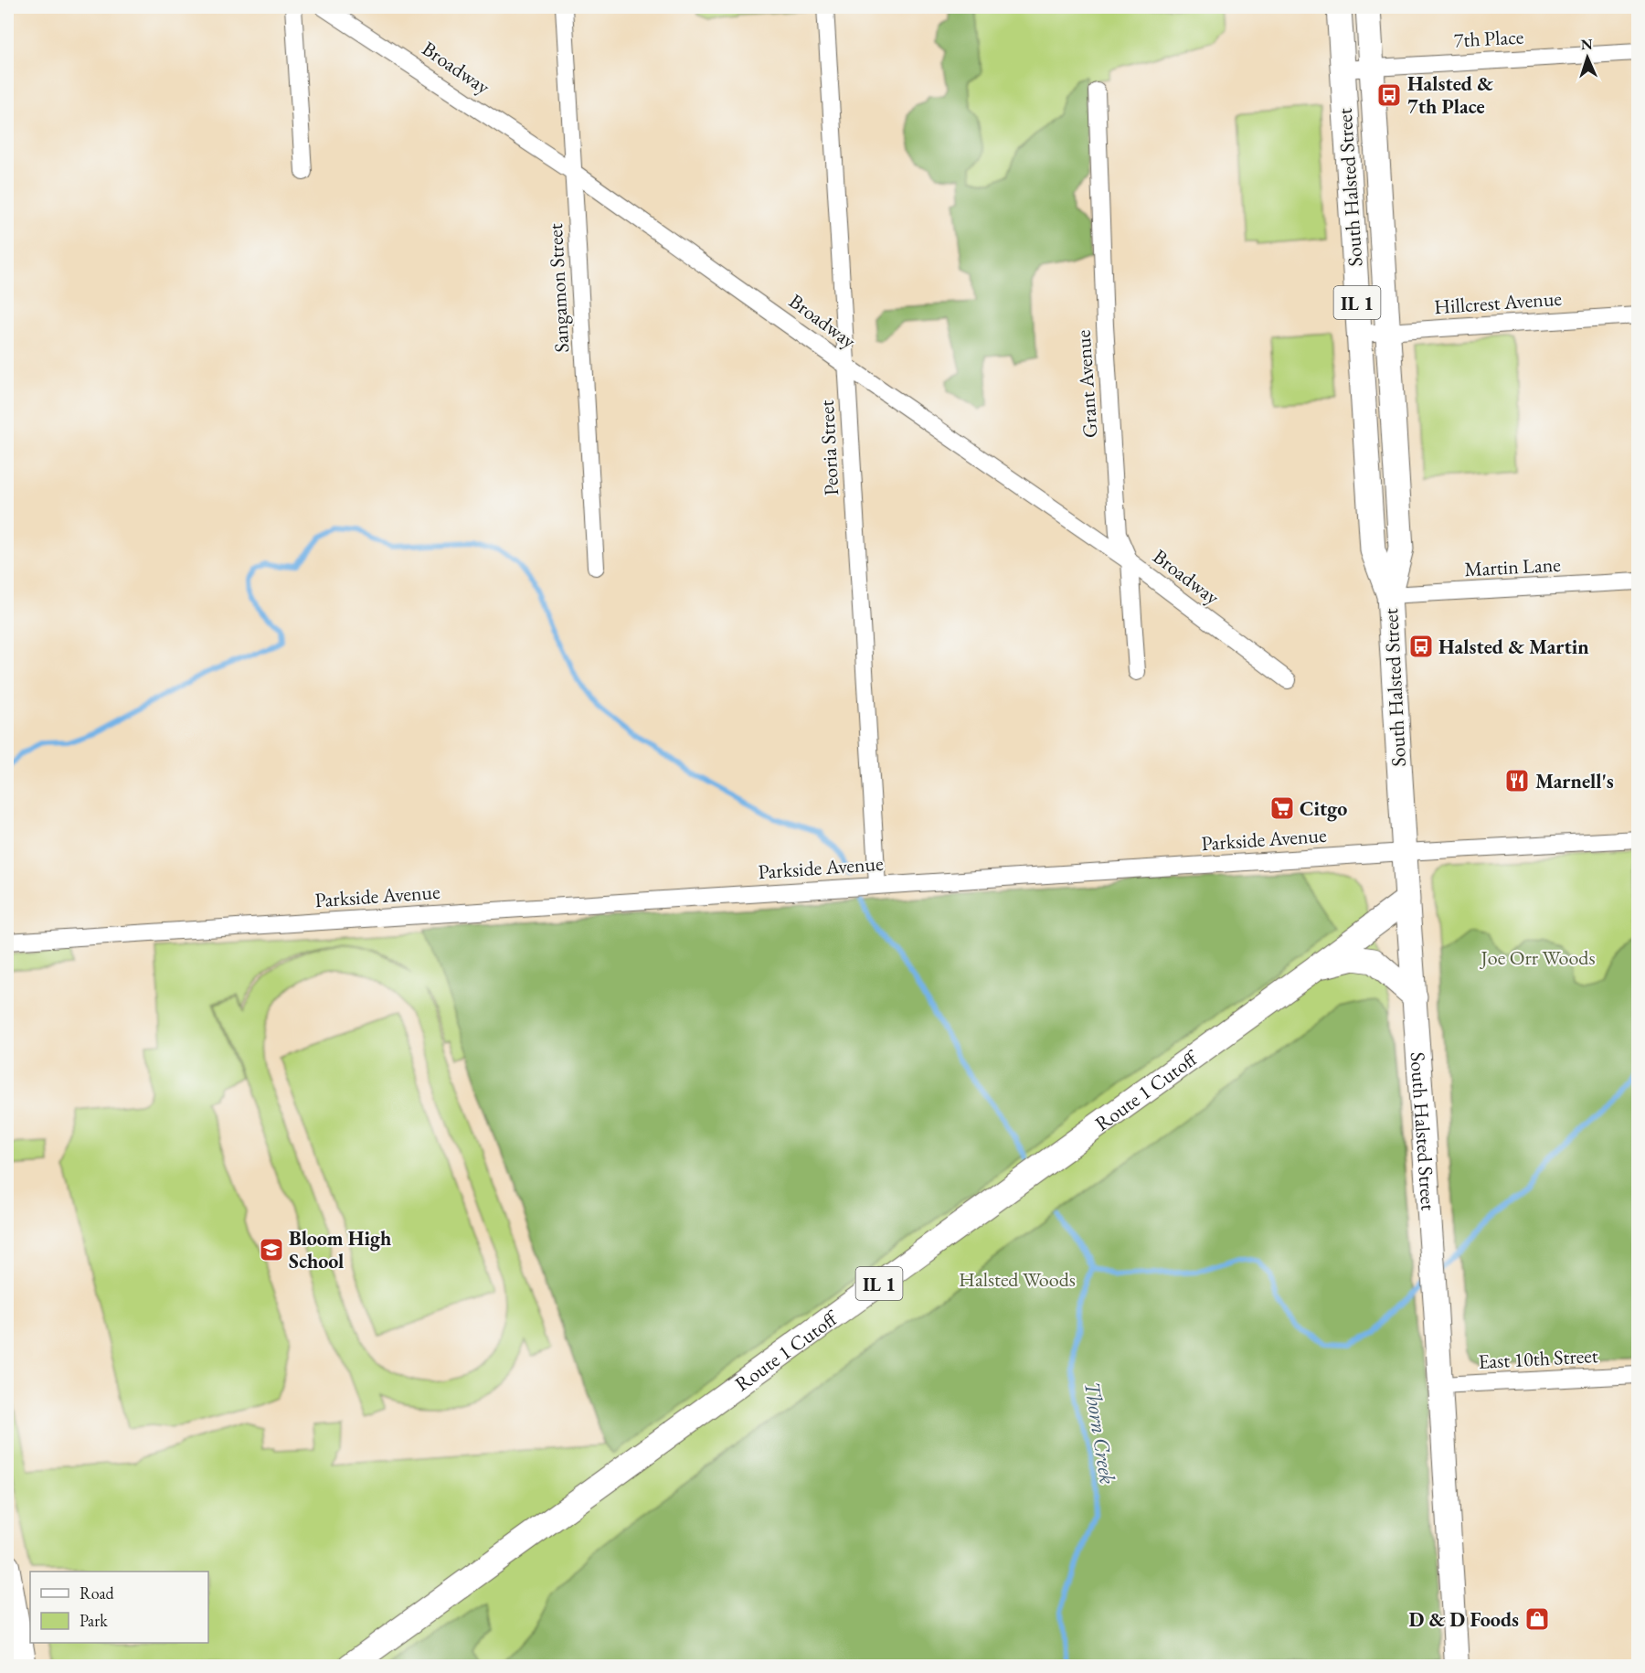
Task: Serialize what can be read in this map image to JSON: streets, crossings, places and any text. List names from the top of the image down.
{
  "streets": {
    "main road": ["South Halsted Street", "IL 1", "Route 1 Cutoff"],
    "street": [
      "7th Place",
      "Broadway",
      "Sangamon Street",
      "Hillcrest Avenue",
      "Grant Avenue",
      "Peoria Street",
      "Martin Lane",
      "Parkside Avenue",
      "East 10th Street"
    ]
  },
  "crossings": [
    ["7th Place", "South Halsted Street"],
    ["Broadway", "Sangamon Street"],
    ["Broadway", "Grant Avenue"],
    ["Broadway", "Peoria Street"],
    ["South Halsted Street", "Hillcrest Avenue"],
    ["South Halsted Street", "Martin Lane"],
    ["South Halsted Street", "Parkside Avenue"],
    ["South Halsted Street", "Route 1 Cutoff"],
    ["South Halsted Street", "East 10th Street"],
    ["Peoria Street", "Parkside Avenue"]
  ],
  "water": ["Thorn Creek"],
  "parks": ["Joe Orr Woods", "Halsted Woods"],
  "places": {
    "bus stop": ["Halsted & 7th Place", "Halsted & Martin"],
    "restaurant": ["Marnell's"],
    "supermarket": ["Citgo"],
    "school or university": ["Bloom High School"],
    "shop": ["D & D Foods"]
  },
  "legend": ["Road", "Park"],
  "north": "top"
}
